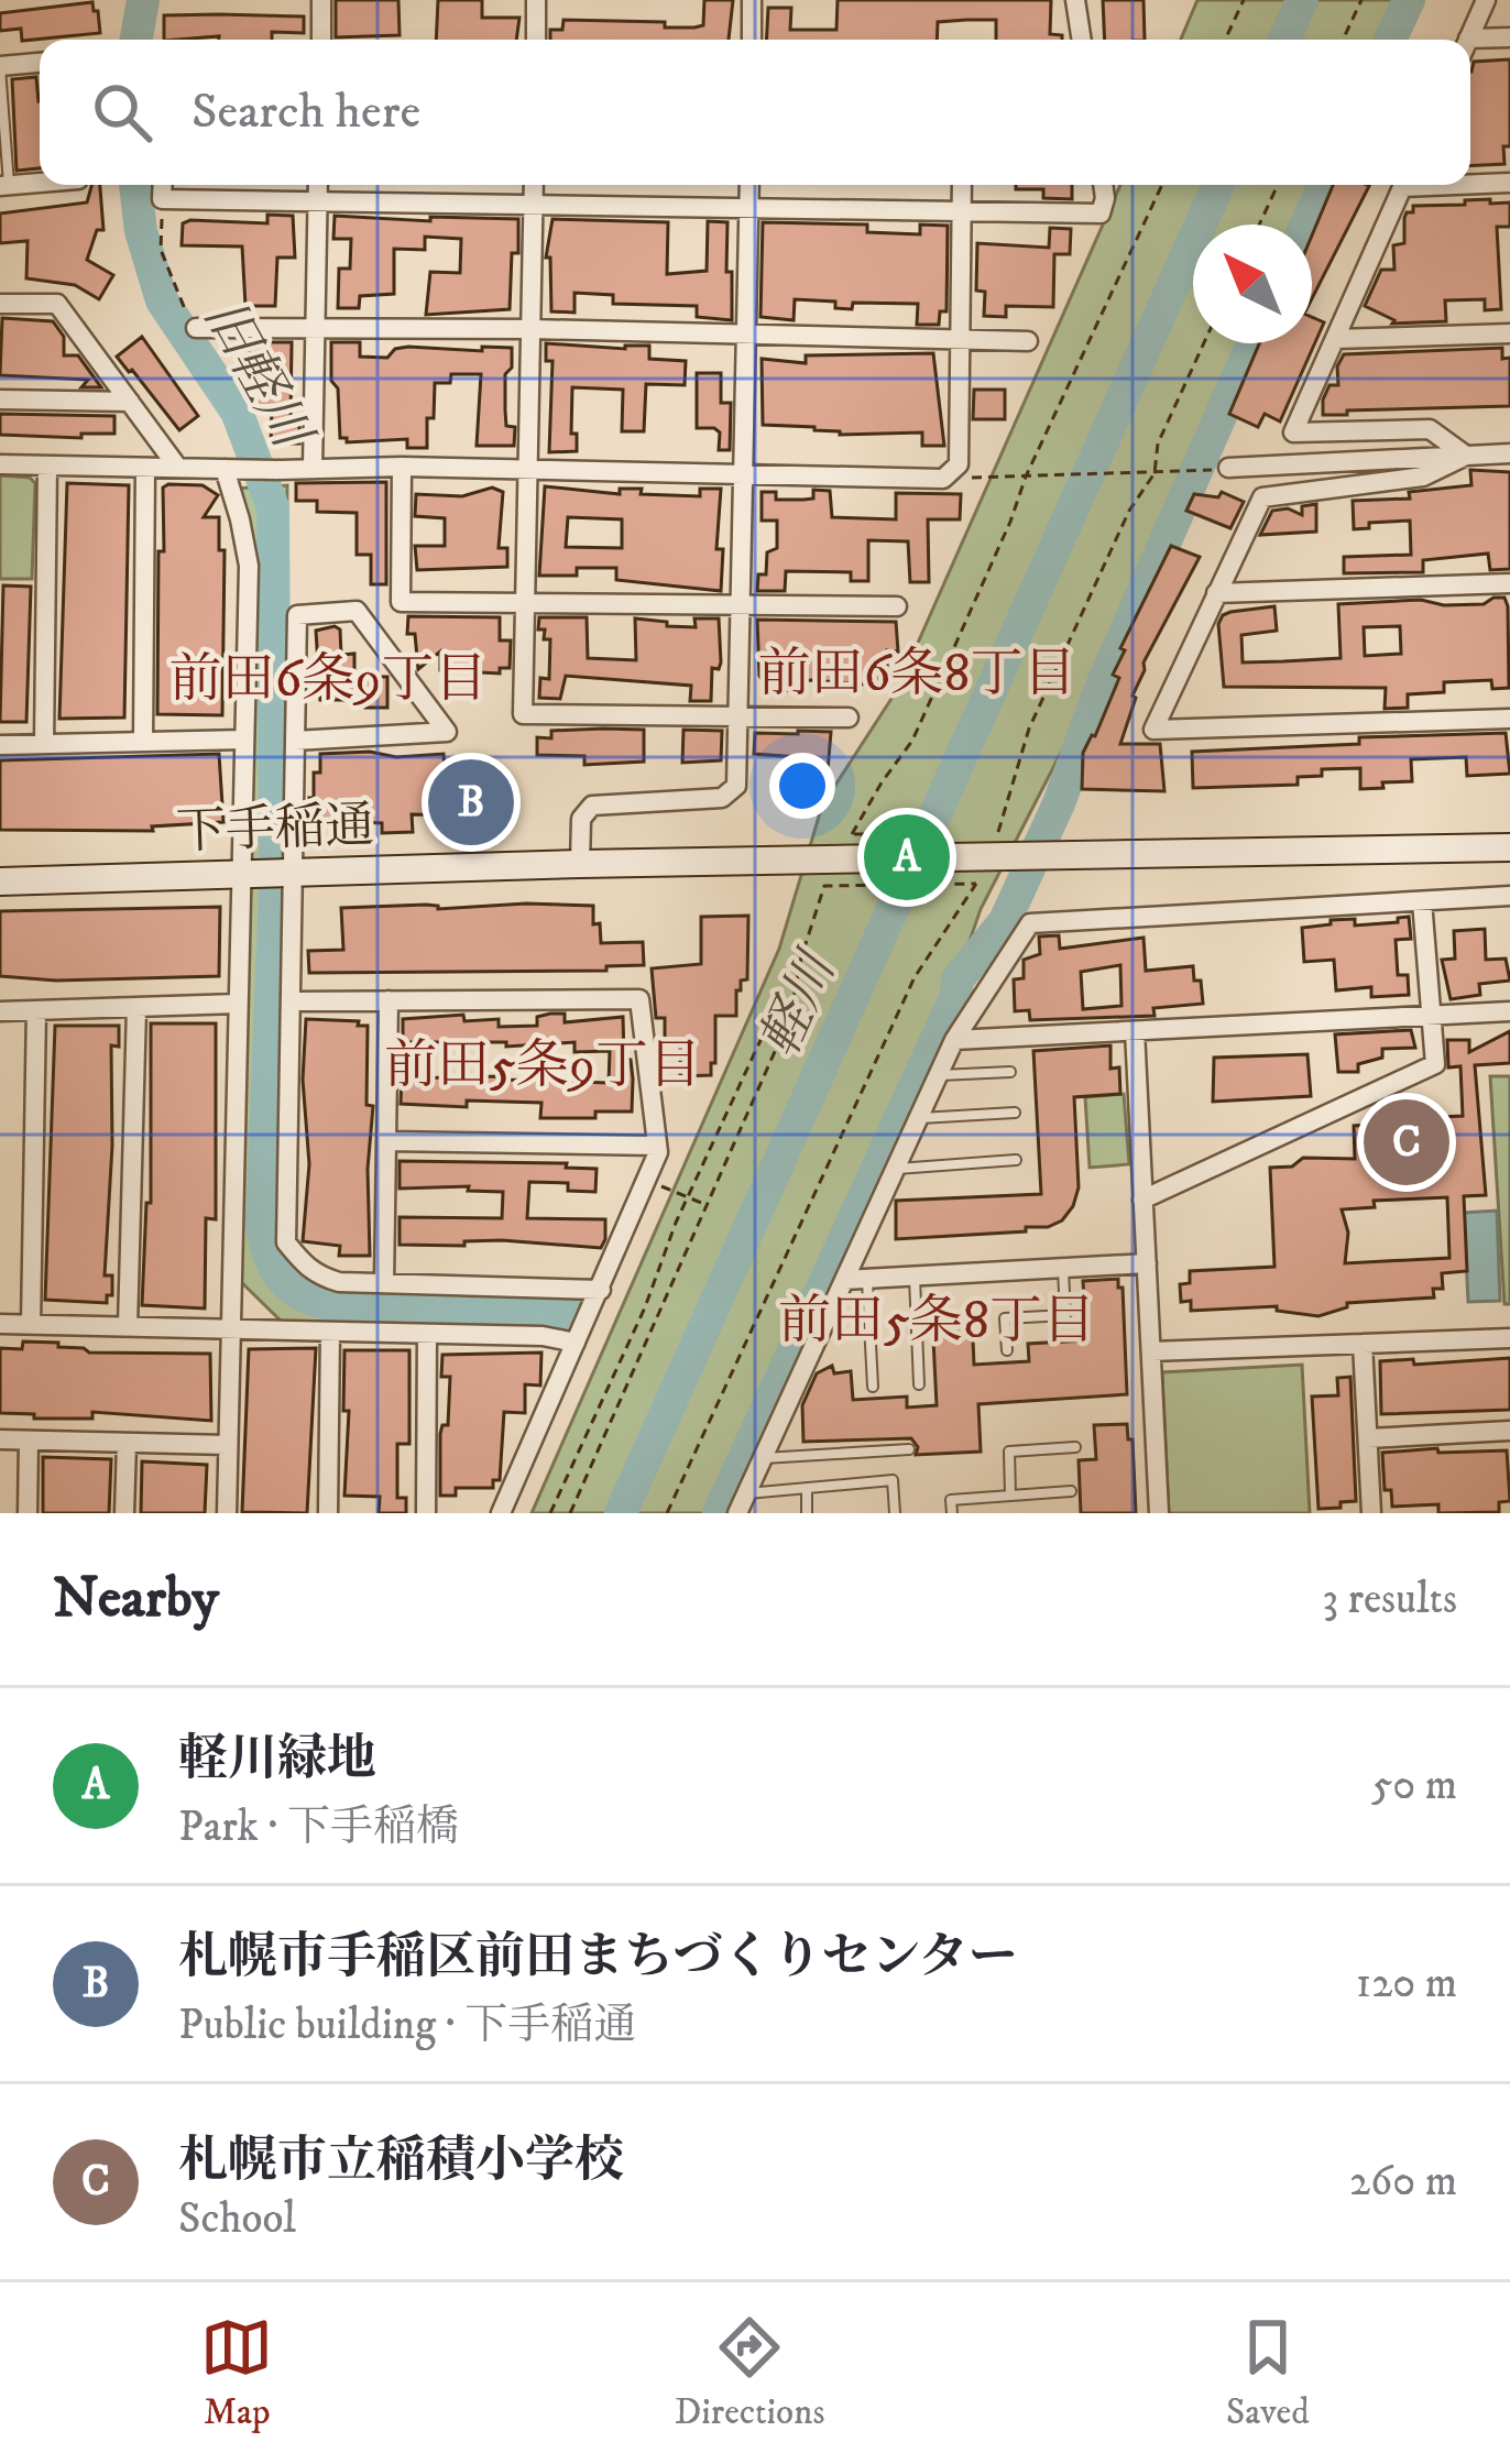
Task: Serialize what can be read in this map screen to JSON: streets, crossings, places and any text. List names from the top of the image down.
{
  "streets": {
    "main road": ["下手稲通"]
  },
  "districts": [
    "前田6条8丁目",
    "前田6条9丁目",
    "前田5条9丁目",
    "前田5条8丁目"
  ],
  "water": ["旧軽川", "軽川"],
  "north": "top left",
  "page": {
    "search": "Search here",
    "pins": ["B", "A", "C"],
    "heading": ["Nearby", "3 results"],
    "list": [
      {
        "mark": "A",
        "name": "軽川緑地",
        "note": "Park · 下手稲橋",
        "value": "50 m"
      },
      {
        "mark": "B",
        "name": "札幌市手稲区前田まちづくりセンター",
        "note": "Public building · 下手稲通",
        "value": "120 m"
      },
      {
        "mark": "C",
        "name": "札幌市立稲積小学校",
        "note": "School",
        "value": "260 m"
      }
    ],
    "nav": ["Map", "Directions", "Saved"]
  }
}
